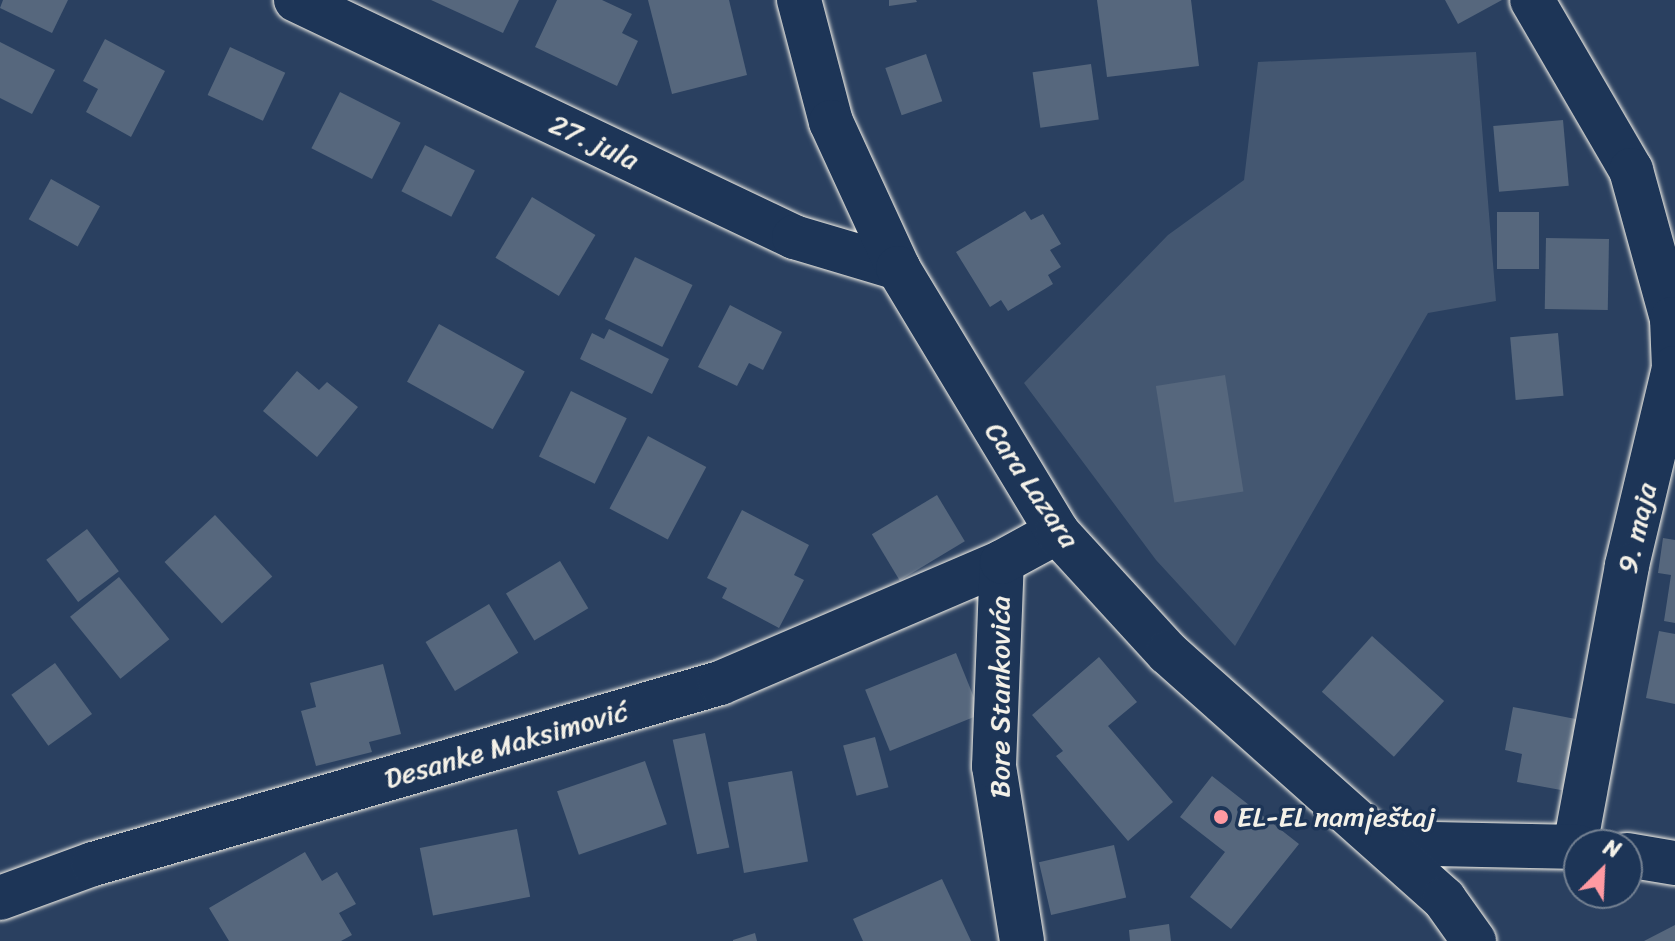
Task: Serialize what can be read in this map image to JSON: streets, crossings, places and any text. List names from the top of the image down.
{
  "streets": {
    "street": [
      "27. jula",
      "Cara Lazara",
      "9. maja",
      "Bore Stankovića",
      "Desanke Maksimović"
    ]
  },
  "crossings": [
    ["27. jula", "Cara Lazara"],
    ["Cara Lazara", "Bore Stankovića"],
    ["Bore Stankovića", "Desanke Maksimović"]
  ],
  "places": ["EL-EL namještaj"],
  "north": "top right"
}
